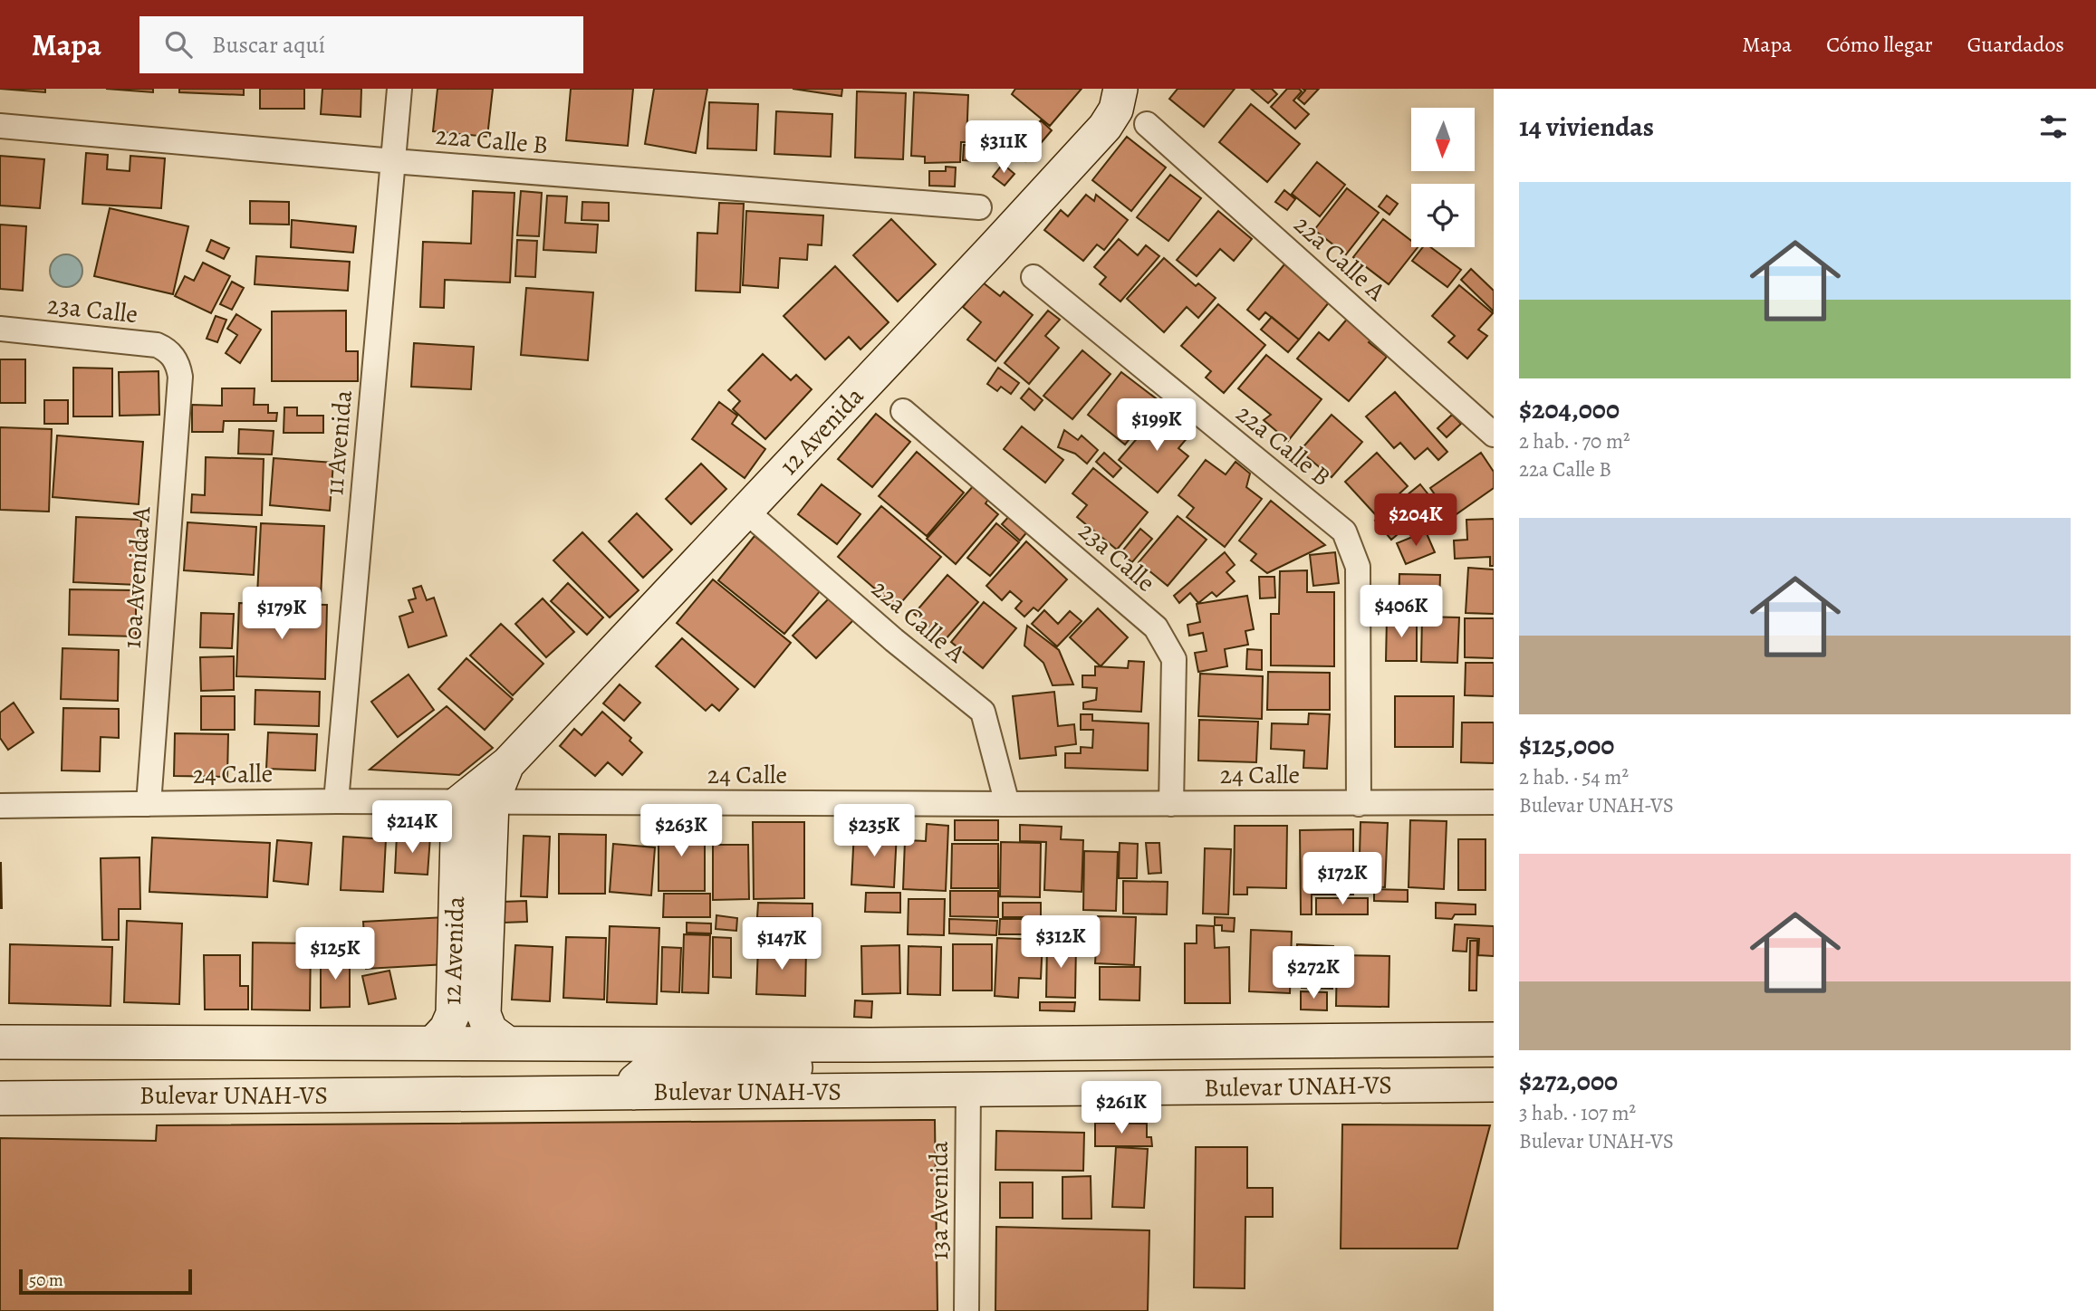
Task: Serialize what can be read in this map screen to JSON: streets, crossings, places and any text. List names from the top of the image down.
{
  "streets": {
    "main road": ["12 Avenida", "Bulevar UNAH-VS"],
    "street": [
      "22a Calle B",
      "22a Calle A",
      "23a Calle",
      "11 Avenida",
      "10a Avenida A",
      "24 Calle",
      "13a Avenida"
    ]
  },
  "crossings": [
    ["22a Calle B", "11 Avenida"],
    ["22a Calle B", "24 Calle"],
    ["22a Calle A", "12 Avenida"],
    ["22a Calle A", "24 Calle"],
    ["23a Calle", "10a Avenida A"],
    ["23a Calle", "24 Calle"],
    ["12 Avenida", "24 Calle"],
    ["12 Avenida", "Bulevar UNAH-VS"],
    ["11 Avenida", "24 Calle"],
    ["10a Avenida A", "24 Calle"],
    ["Bulevar UNAH-VS", "13a Avenida"]
  ],
  "scale_bar": "50 m",
  "north": "bottom",
  "page": {
    "header": "Mapa",
    "search": "Buscar aquí",
    "nav": ["Mapa", "Cómo llegar", "Guardados"],
    "heading": "14 viviendas",
    "price": [
      "$311K",
      "$199K",
      "$204K",
      "$406K",
      "$179K",
      "$214K",
      "$263K",
      "$235K",
      "$172K",
      "$312K",
      "$147K",
      "$125K",
      "$272K",
      "$261K"
    ],
    "list": [
      {
        "name": "$204,000",
        "note": "2 hab. · 70 m² · 22a Calle B"
      },
      {
        "name": "$125,000",
        "note": "2 hab. · 54 m² · Bulevar UNAH-VS"
      },
      {
        "name": "$272,000",
        "note": "3 hab. · 107 m² · Bulevar UNAH-VS"
      }
    ],
    "scale": "50 m"
  }
}
